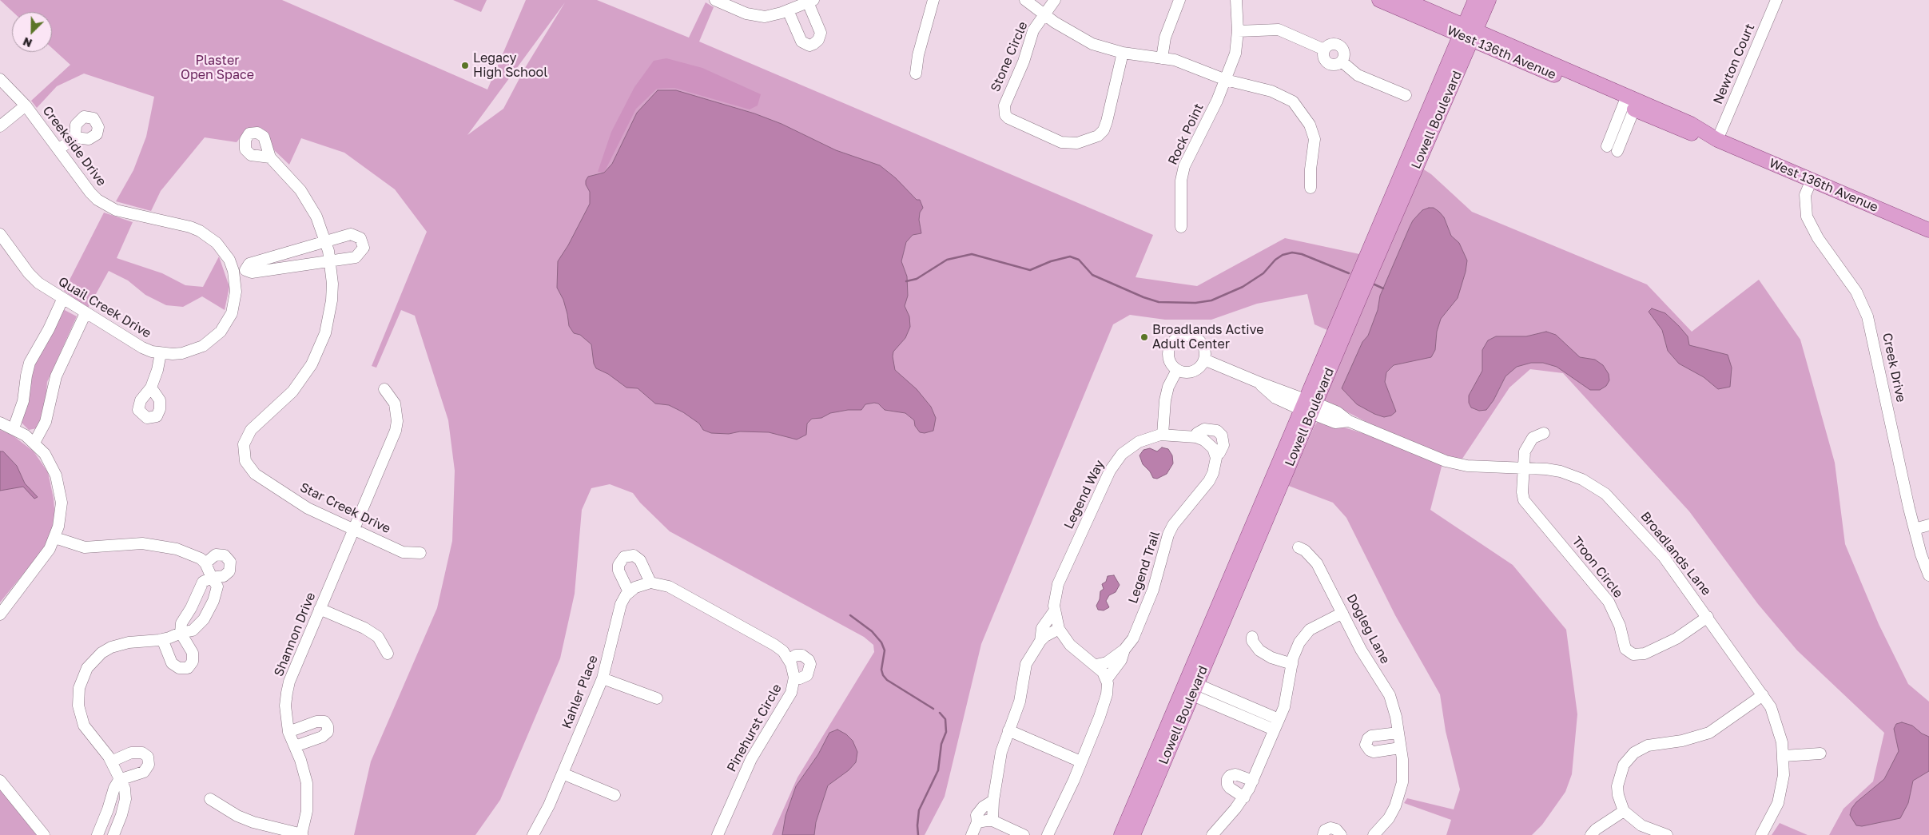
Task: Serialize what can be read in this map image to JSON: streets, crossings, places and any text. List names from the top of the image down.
{
  "streets": {
    "main road": ["West 136th Avenue", "Lowell Boulevard"],
    "street": [
      "Stone Circle",
      "Newton Court",
      "Rock Point",
      "Creekside Drive",
      "Quail Creek Drive",
      "Creek Drive",
      "Legend Way",
      "Star Creek Drive",
      "Broadlands Lane",
      "Legend Trail",
      "Troon Circle",
      "Dogleg Lane",
      "Shannon Drive",
      "Kahler Place",
      "Pinehurst Circle"
    ]
  },
  "crossings": [
    ["West 136th Avenue", "Newton Court"],
    ["West 136th Avenue", "Lowell Boulevard"],
    ["West 136th Avenue", "Creek Drive"],
    ["Lowell Boulevard", "Broadlands Lane"],
    ["Creekside Drive", "Quail Creek Drive"],
    ["Legend Way", "Legend Trail"],
    ["Star Creek Drive", "Shannon Drive"],
    ["Broadlands Lane", "Troon Circle"]
  ],
  "parks": ["Plaster Open Space"],
  "places": ["Legacy High School", "Broadlands Active Adult Center"],
  "north": "bottom left"
}
